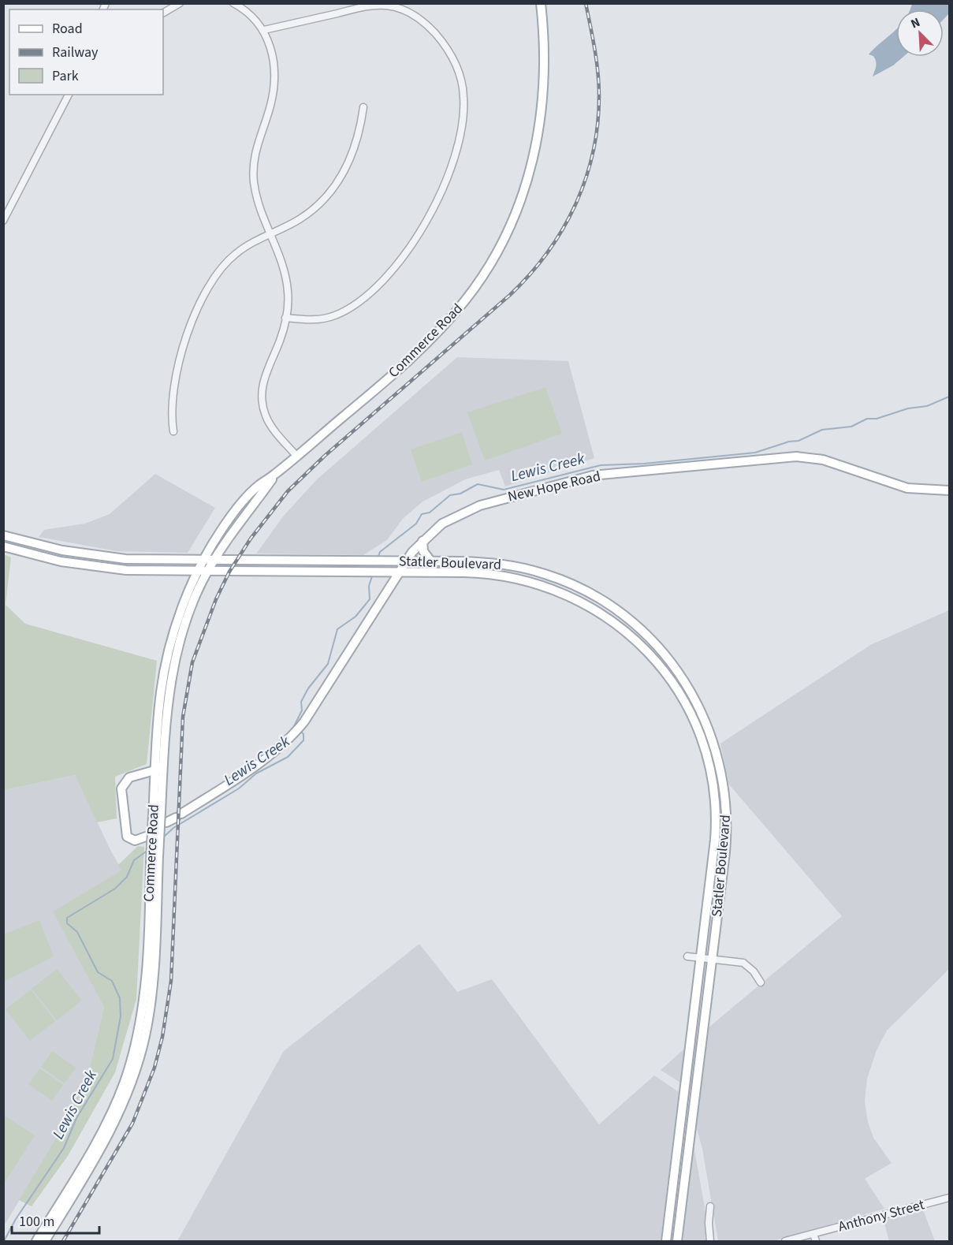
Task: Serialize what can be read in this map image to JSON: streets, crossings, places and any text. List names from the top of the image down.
{
  "streets": {
    "main road": ["Commerce Road", "New Hope Road", "Statler Boulevard"],
    "street": ["Anthony Street"]
  },
  "crossings": [
    ["Commerce Road", "Statler Boulevard"],
    ["New Hope Road", "Statler Boulevard"]
  ],
  "water": ["Lewis Creek"],
  "legend": ["Road", "Railway", "Park"],
  "scale_bar": "100 m",
  "north": "top left"
}
